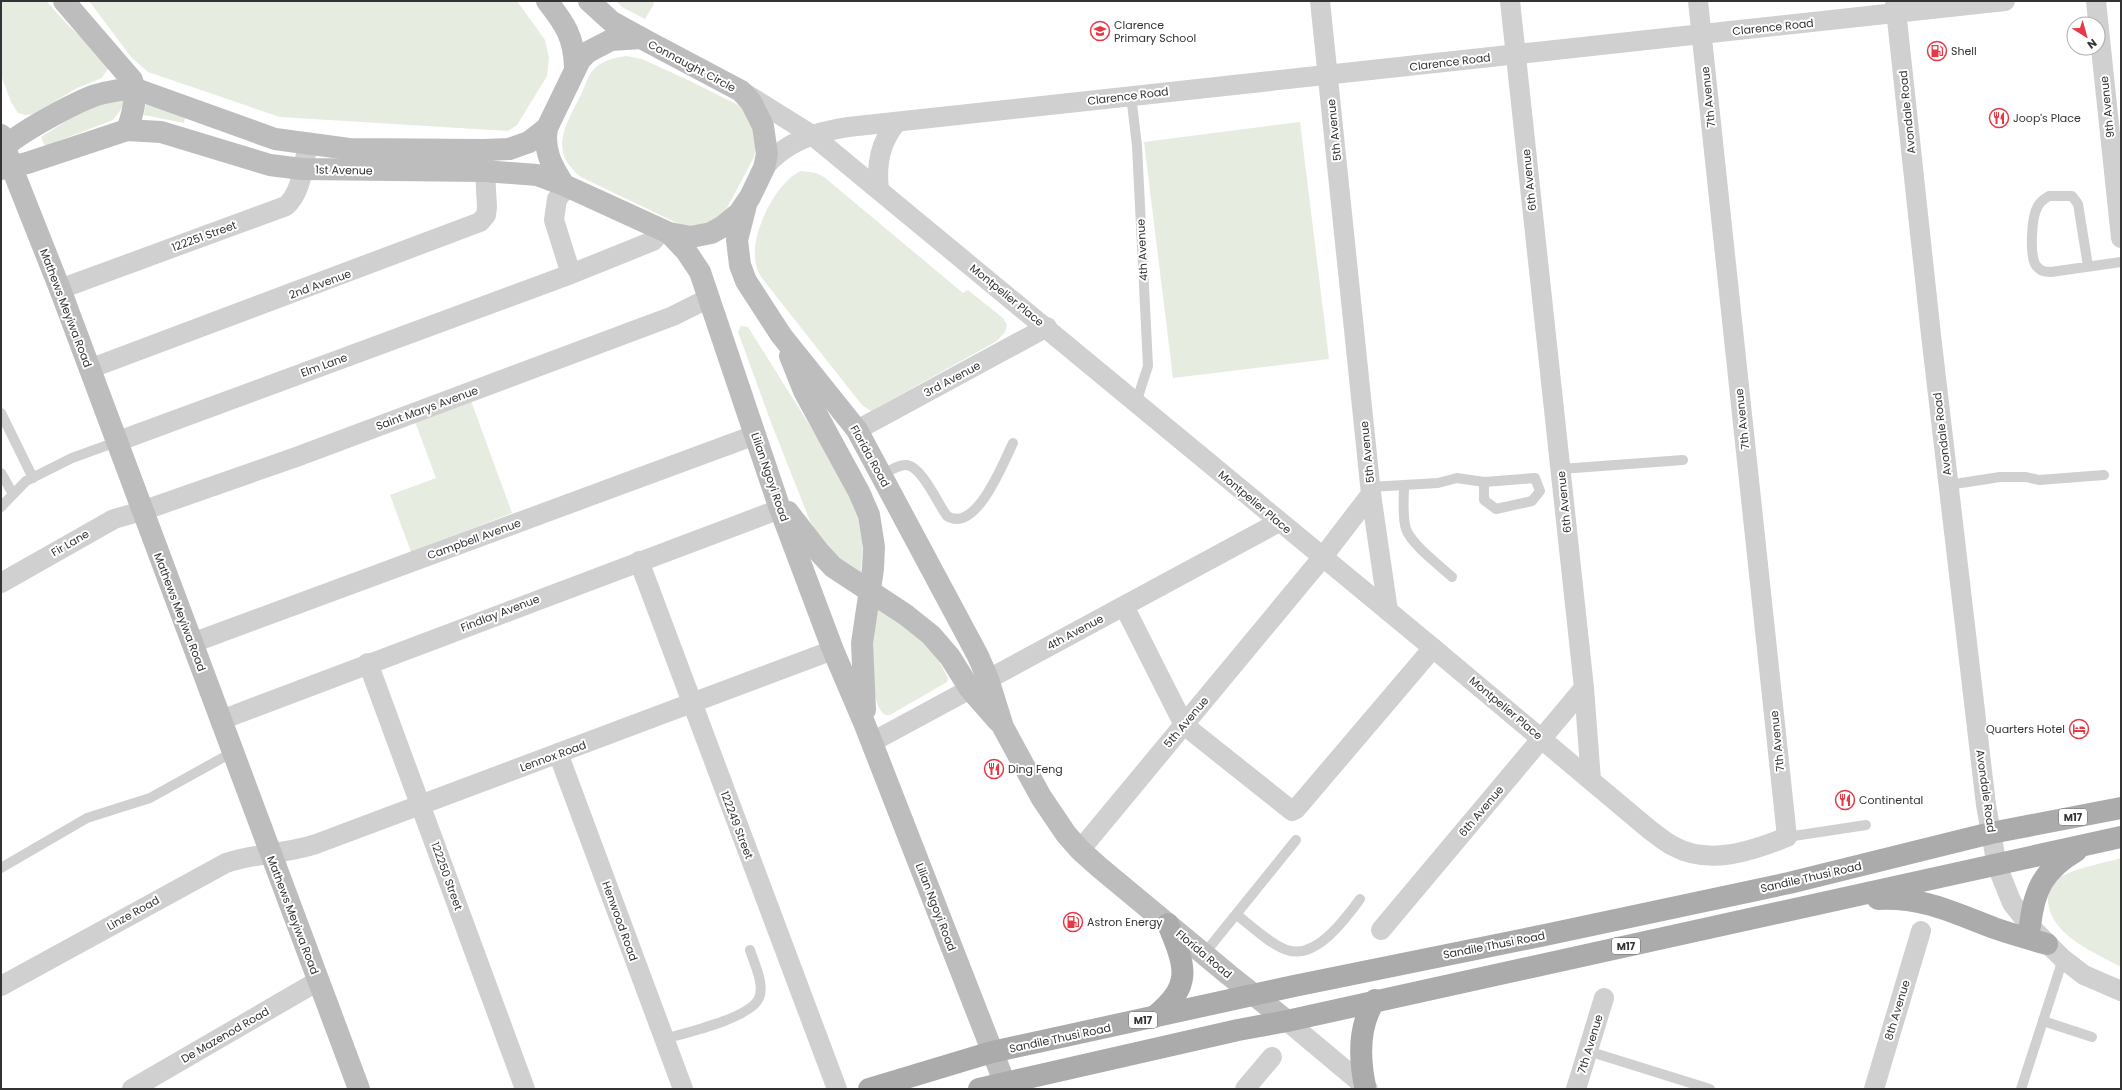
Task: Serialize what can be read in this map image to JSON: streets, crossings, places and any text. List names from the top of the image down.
{
  "streets": {
    "main road": ["M17", "Sandile Thusi Road"],
    "street": [
      "Clarence Road",
      "Connaught Circle",
      "7th Avenue",
      "9th Avenue",
      "Avondale Road",
      "5th Avenue",
      "1st Avenue",
      "6th Avenue",
      "122251 Street",
      "4th Avenue",
      "2nd Avenue",
      "Montpelier Place",
      "Mathews Meyiwa Road",
      "Elm Lane",
      "3rd Avenue",
      "Saint Marys Avenue",
      "Florida Road",
      "Lilian Ngoyi Road",
      "Campbell Avenue",
      "Fir Lane",
      "Findlay Avenue",
      "Lennox Road",
      "122249 Street",
      "122250 Street",
      "Linze Road",
      "Henwood Road",
      "8th Avenue",
      "De Mazenod Road"
    ]
  },
  "crossings": [
    ["Clarence Road", "Connaught Circle"],
    ["Clarence Road", "7th Avenue"],
    ["Clarence Road", "Avondale Road"],
    ["Clarence Road", "5th Avenue"],
    ["Clarence Road", "6th Avenue"],
    ["Clarence Road", "4th Avenue"],
    ["Clarence Road", "Montpelier Place"],
    ["Connaught Circle", "1st Avenue"],
    ["Connaught Circle", "Montpelier Place"],
    ["Connaught Circle", "Elm Lane"],
    ["Connaught Circle", "Florida Road"],
    ["Connaught Circle", "Lilian Ngoyi Road"],
    ["7th Avenue", "Montpelier Place"],
    ["Avondale Road", "M17"],
    ["Avondale Road", "Sandile Thusi Road"],
    ["5th Avenue", "Montpelier Place"],
    ["5th Avenue", "Florida Road"],
    ["1st Avenue", "122251 Street"],
    ["1st Avenue", "2nd Avenue"],
    ["1st Avenue", "Mathews Meyiwa Road"],
    ["6th Avenue", "Montpelier Place"],
    ["122251 Street", "Mathews Meyiwa Road"],
    ["4th Avenue", "Montpelier Place"],
    ["4th Avenue", "Florida Road"],
    ["4th Avenue", "Lilian Ngoyi Road"],
    ["2nd Avenue", "Mathews Meyiwa Road"],
    ["Montpelier Place", "3rd Avenue"],
    ["Mathews Meyiwa Road", "Elm Lane"],
    ["Mathews Meyiwa Road", "Saint Marys Avenue"],
    ["Mathews Meyiwa Road", "Campbell Avenue"],
    ["Mathews Meyiwa Road", "Fir Lane"],
    ["Mathews Meyiwa Road", "Findlay Avenue"],
    ["Mathews Meyiwa Road", "Lennox Road"],
    ["Mathews Meyiwa Road", "Linze Road"],
    ["Mathews Meyiwa Road", "De Mazenod Road"],
    ["Elm Lane", "Lilian Ngoyi Road"],
    ["3rd Avenue", "Florida Road"],
    ["Saint Marys Avenue", "Lilian Ngoyi Road"],
    ["Saint Marys Avenue", "Fir Lane"],
    ["Florida Road", "Lilian Ngoyi Road"],
    ["Florida Road", "Findlay Avenue"],
    ["Florida Road", "M17"],
    ["Florida Road", "Sandile Thusi Road"],
    ["Lilian Ngoyi Road", "Campbell Avenue"],
    ["Lilian Ngoyi Road", "Findlay Avenue"],
    ["Lilian Ngoyi Road", "Lennox Road"],
    ["Lilian Ngoyi Road", "M17"],
    ["Lilian Ngoyi Road", "Sandile Thusi Road"],
    ["Findlay Avenue", "122249 Street"],
    ["Findlay Avenue", "122250 Street"],
    ["Lennox Road", "122249 Street"],
    ["Lennox Road", "122250 Street"],
    ["Lennox Road", "Linze Road"],
    ["Lennox Road", "Henwood Road"]
  ],
  "places": {
    "school or university": ["Clarence Primary School"],
    "fuel station": ["Shell", "Astron Energy"],
    "restaurant": ["Joop's Place", "Ding Feng", "Continental"],
    "hotel": ["Quarters Hotel"]
  },
  "north": "bottom right"
}
